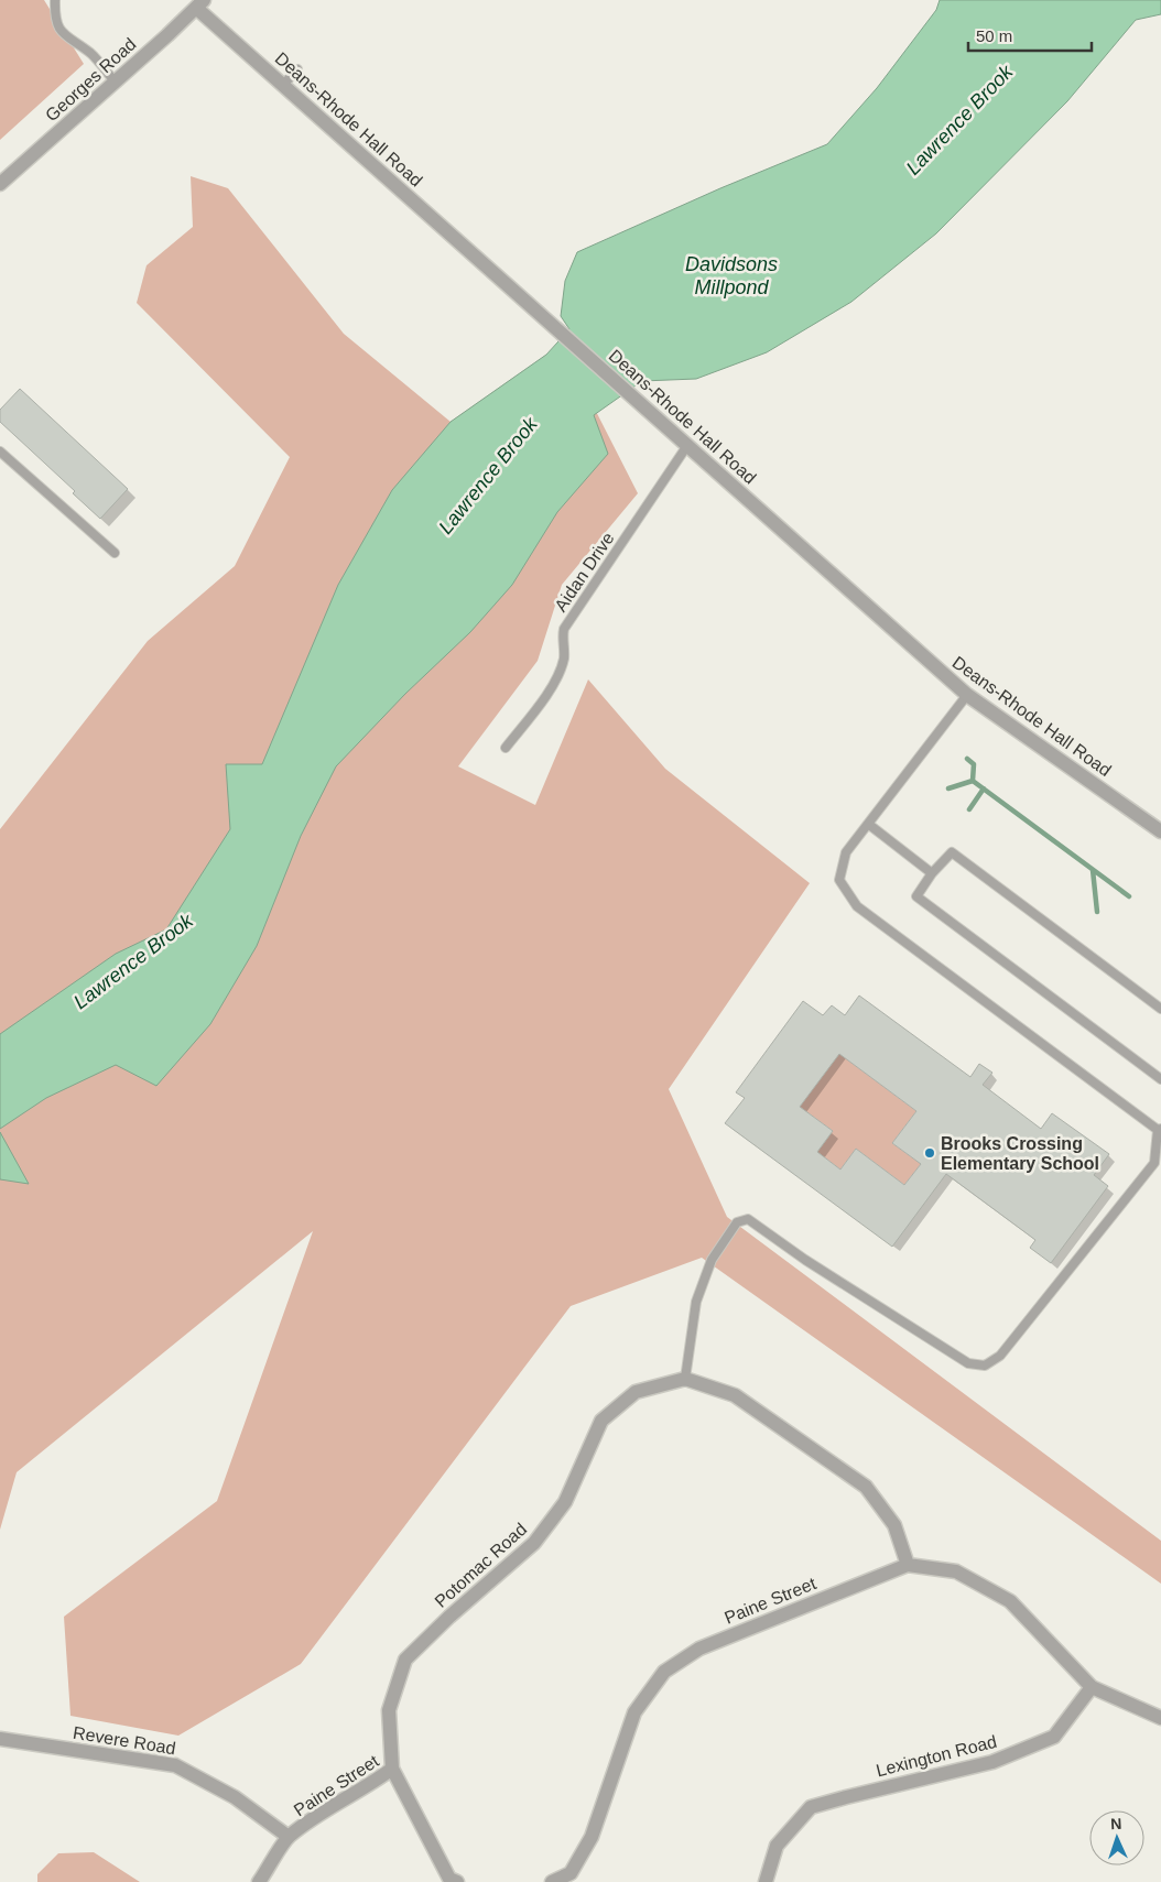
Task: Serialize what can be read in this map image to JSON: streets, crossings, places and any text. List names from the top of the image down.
{
  "streets": {
    "street": [
      "Georges Road",
      "Deans-Rhode Hall Road",
      "Potomac Road",
      "Paine Street",
      "Revere Road",
      "Lexington Road"
    ],
    "lane": ["Aidan Drive"]
  },
  "crossings": [
    ["Georges Road", "Deans-Rhode Hall Road"],
    ["Deans-Rhode Hall Road", "Aidan Drive"],
    ["Potomac Road", "Paine Street"],
    ["Paine Street", "Revere Road"],
    ["Paine Street", "Lexington Road"]
  ],
  "water": ["Lawrence Brook", "Davidsons Millpond"],
  "places": ["Brooks Crossing Elementary School"],
  "scale_bar": "50 m",
  "north": "top"
}
